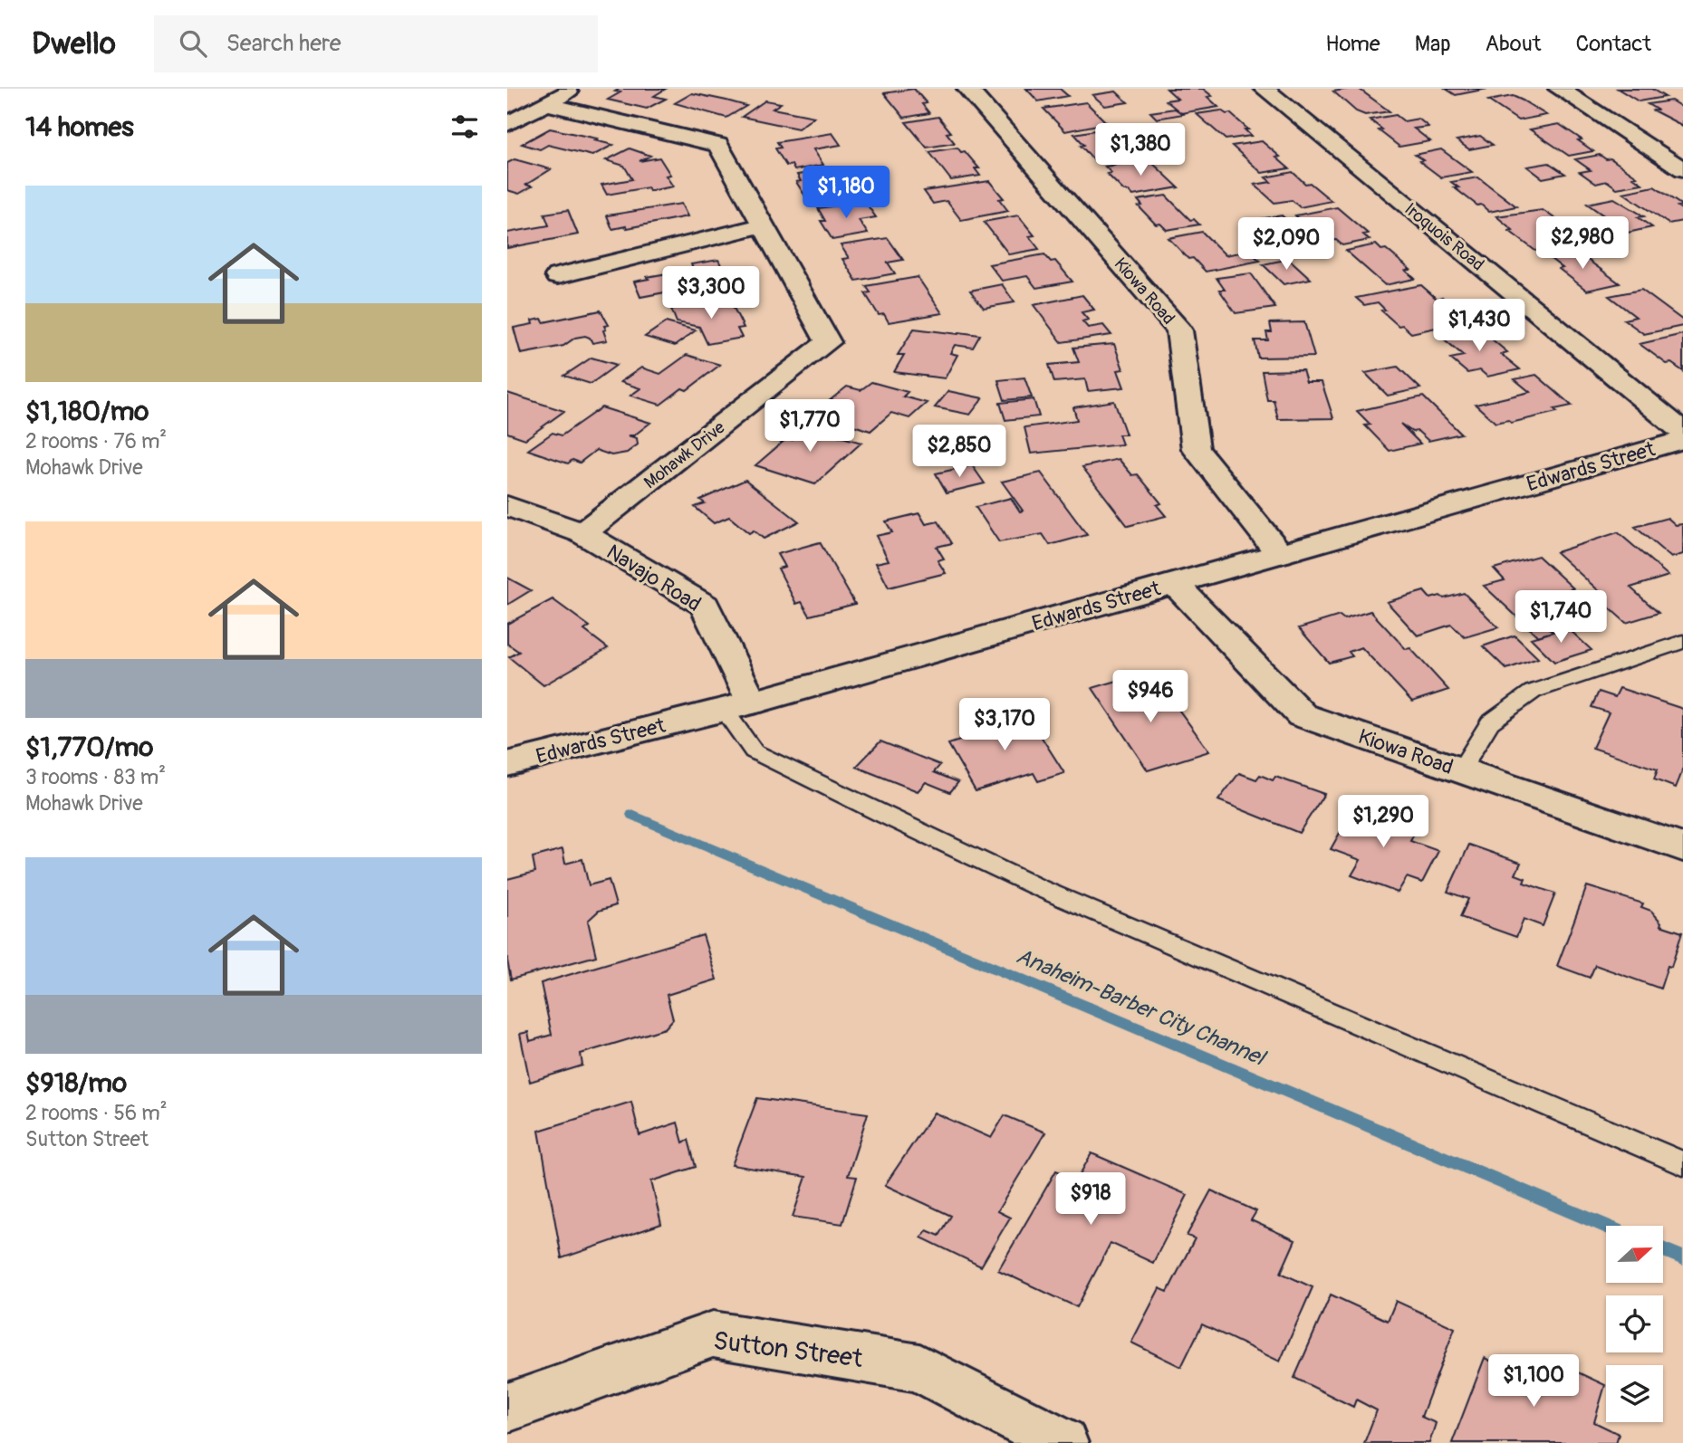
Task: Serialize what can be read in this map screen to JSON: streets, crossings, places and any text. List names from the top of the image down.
{
  "streets": {
    "street": [
      "Iroquois Road",
      "Kiowa Road",
      "Mohawk Drive",
      "Edwards Street",
      "Navajo Road",
      "Sutton Street"
    ]
  },
  "crossings": [
    ["Kiowa Road", "Edwards Street"],
    ["Mohawk Drive", "Navajo Road"],
    ["Edwards Street", "Navajo Road"]
  ],
  "water": ["Anaheim-Barber City Channel"],
  "north": "right",
  "page": {
    "header": "Dwello",
    "search": "Search here",
    "nav": [
      "Home",
      "Map",
      "About",
      "Contact"
    ],
    "heading": "14 homes",
    "price": [
      "$1,380",
      "$1,180",
      "$2,980",
      "$2,090",
      "$3,300",
      "$1,430",
      "$1,770",
      "$2,850",
      "$1,740",
      "$946",
      "$3,170",
      "$1,290",
      "$918",
      "$1,100"
    ],
    "list": [
      {
        "name": "$1,180/mo",
        "note": "2 rooms · 76 m² · Mohawk Drive"
      },
      {
        "name": "$1,770/mo",
        "note": "3 rooms · 83 m² · Mohawk Drive"
      },
      {
        "name": "$918/mo",
        "note": "2 rooms · 56 m² · Sutton Street"
      }
    ]
  }
}
